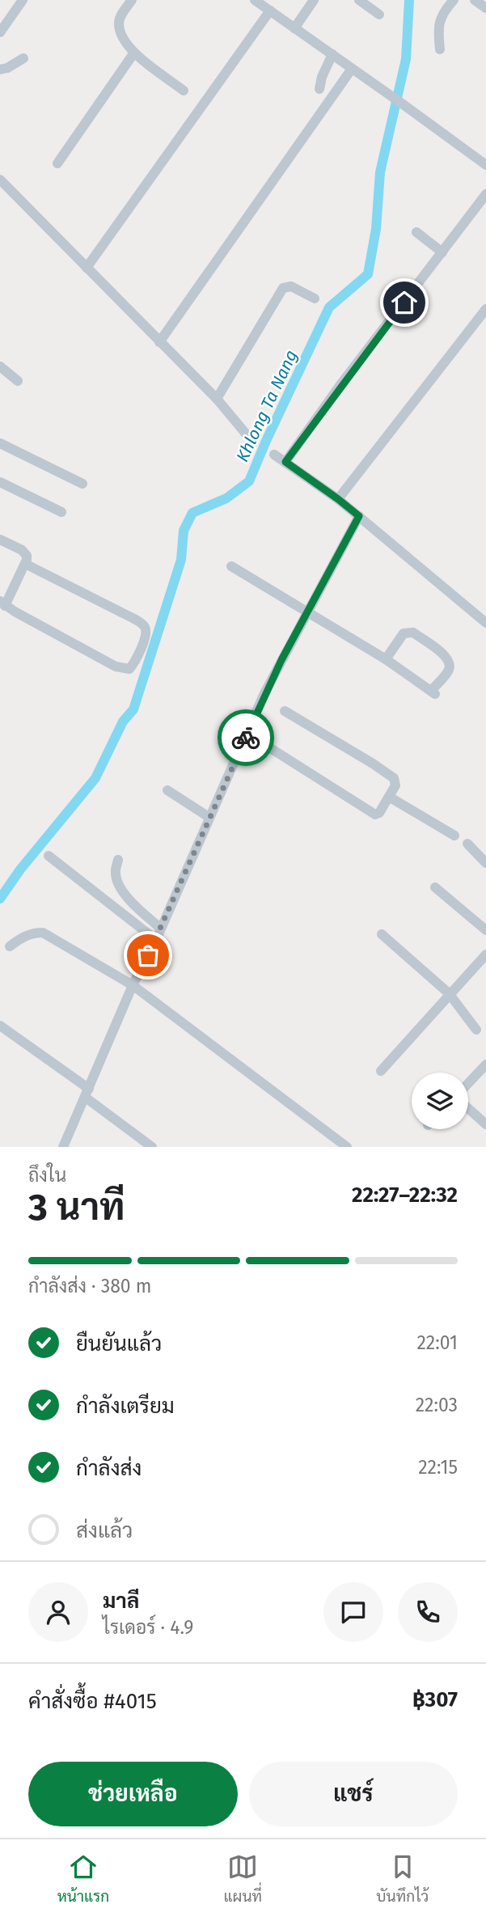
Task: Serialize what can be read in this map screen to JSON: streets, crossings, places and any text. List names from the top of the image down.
{
  "water": ["Khlong Ta Nang"],
  "page": {
    "heading": ["3 นาที", "ถึงใน", "22:27–22:32"],
    "panel": [
      "มาลี",
      "ไรเดอร์ · 4.9",
      "คำสั่งซื้อ #4015",
      "฿307"
    ],
    "bar": "กำลังส่ง · 380 m",
    "list": [
      ["ยืนยันแล้ว", "22:01"],
      ["กำลังเตรียม", "22:03"],
      ["กำลังส่ง", "22:15"],
      "ส่งแล้ว"
    ],
    "buttons": ["ช่วยเหลือ", "แชร์"],
    "tabs": ["หน้าแรก", "แผนที่", "บันทึกไว้"]
  }
}
